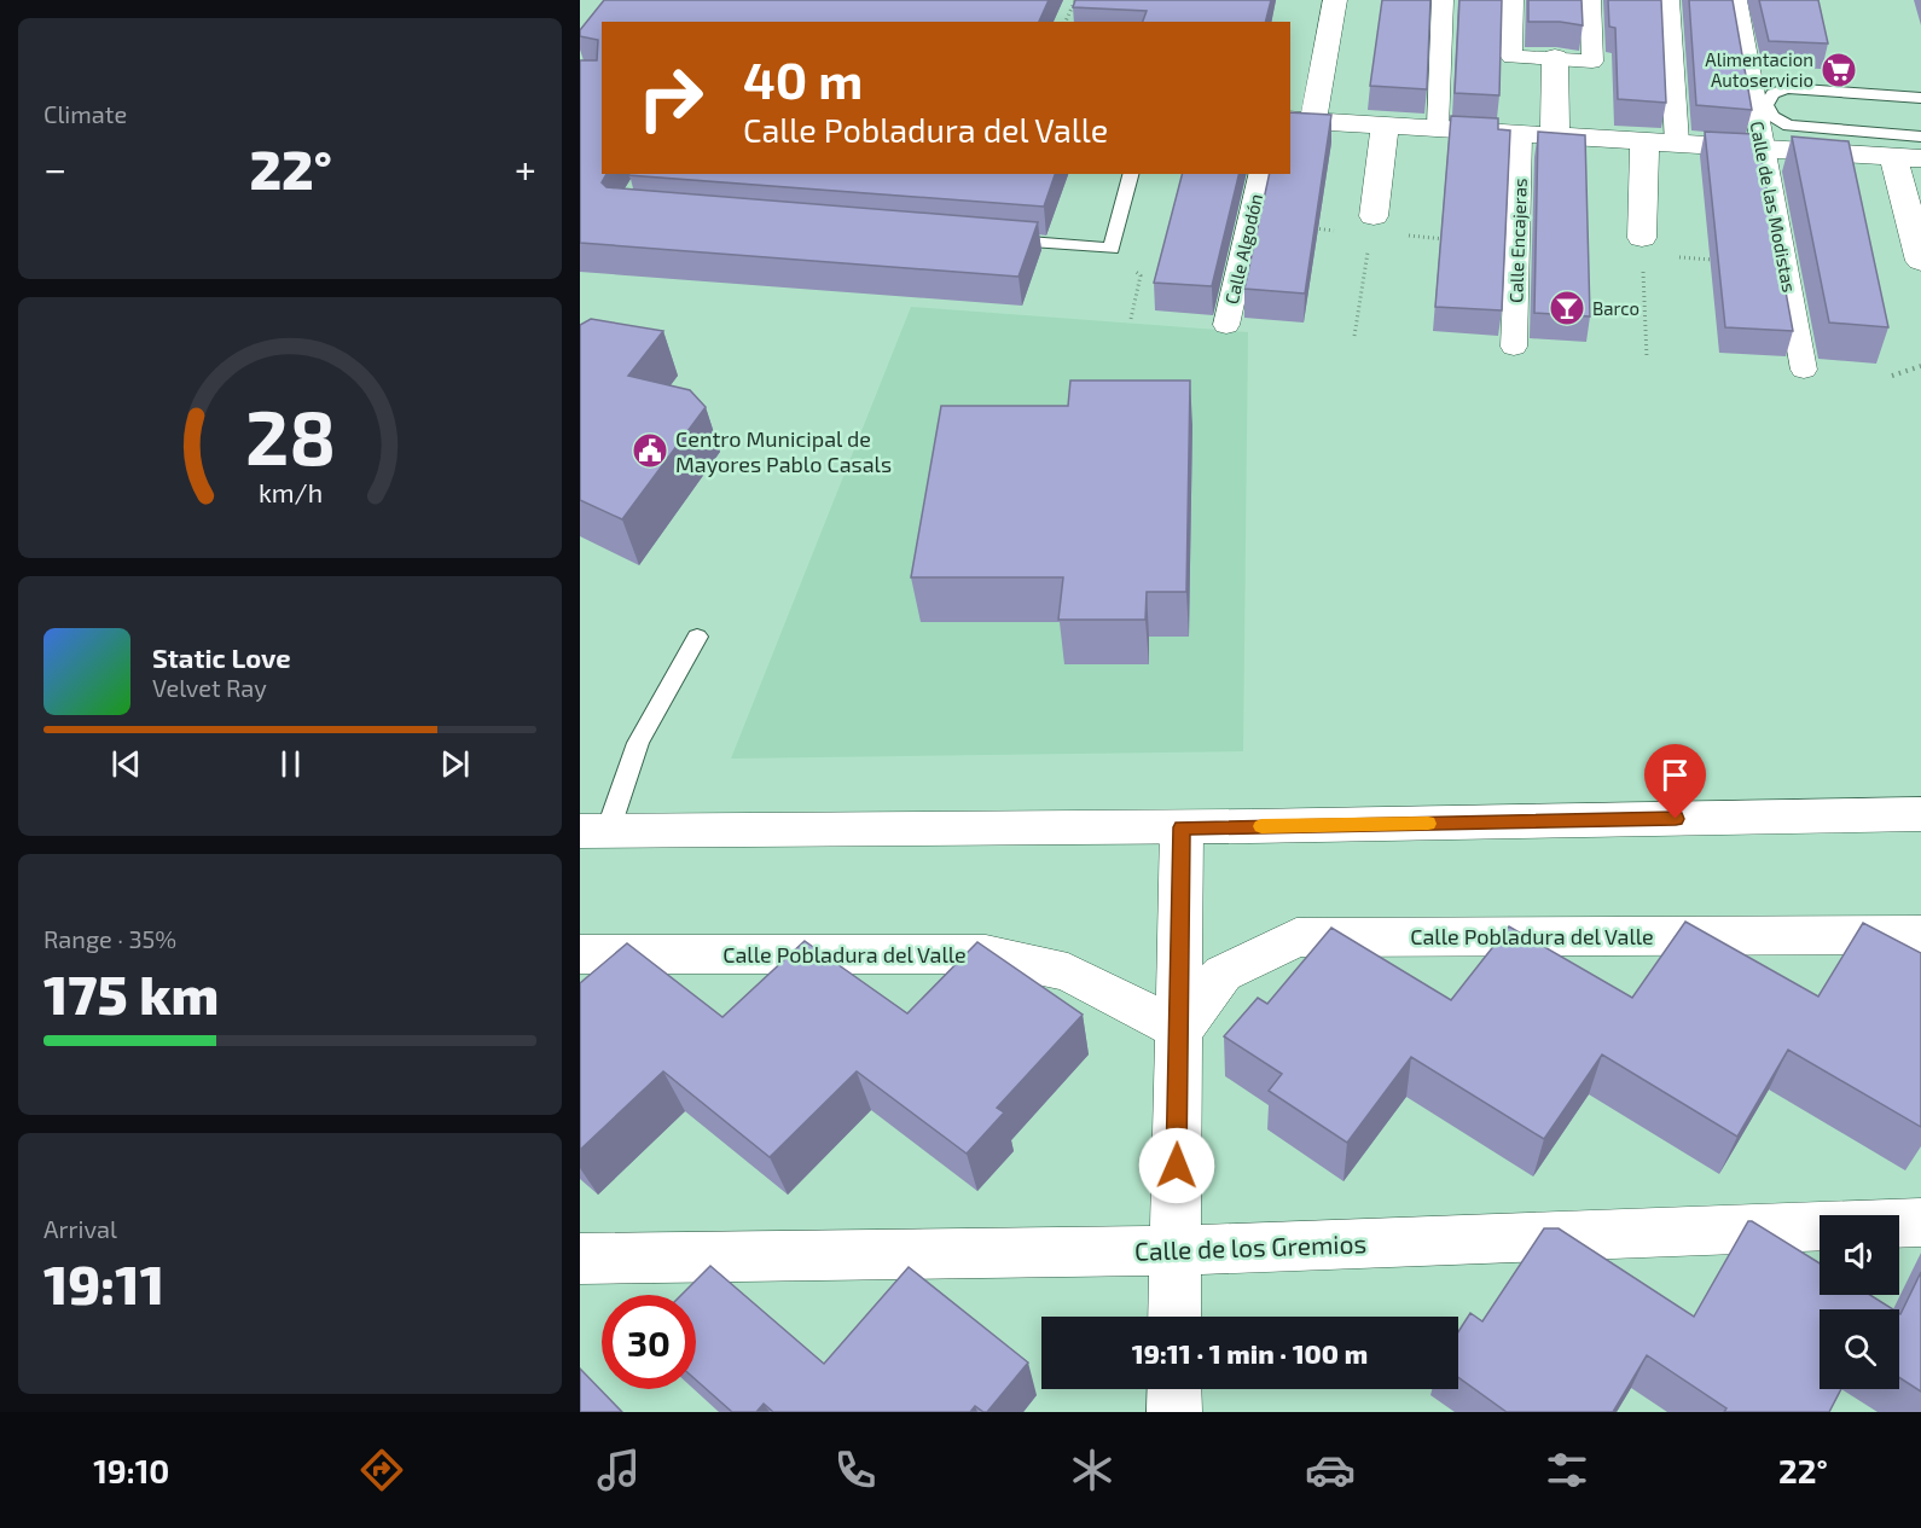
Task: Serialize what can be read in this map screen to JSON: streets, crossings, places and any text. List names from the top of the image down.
{
  "streets": {
    "street": [
      "Calle de las Modistas",
      "Calle Encajeras",
      "Calle Algodón",
      "Calle Pobladura del Valle",
      "Calle de los Gremios"
    ]
  },
  "places": {
    "supermarket": ["Alimentacion Autoservicio"],
    "bar": ["Barco"],
    "public building": ["Centro Municipal de Mayores Pablo Casals"]
  },
  "page": {
    "tile": [
      "Climate",
      ["Range · 35%", "175 km"],
      ["Arrival", "19:11"]
    ],
    "turn": ["40 m", "Calle Pobladura del Valle"],
    "heat": ["−", "22°", "+"],
    "song": ["Static Love", "Velvet Ray"],
    "limit": "30",
    "trip": "19:11 · 1 min · 100 m",
    "tabs": ["19:10", "22°"],
    "gauge": ["28", "km/h"]
  }
}
